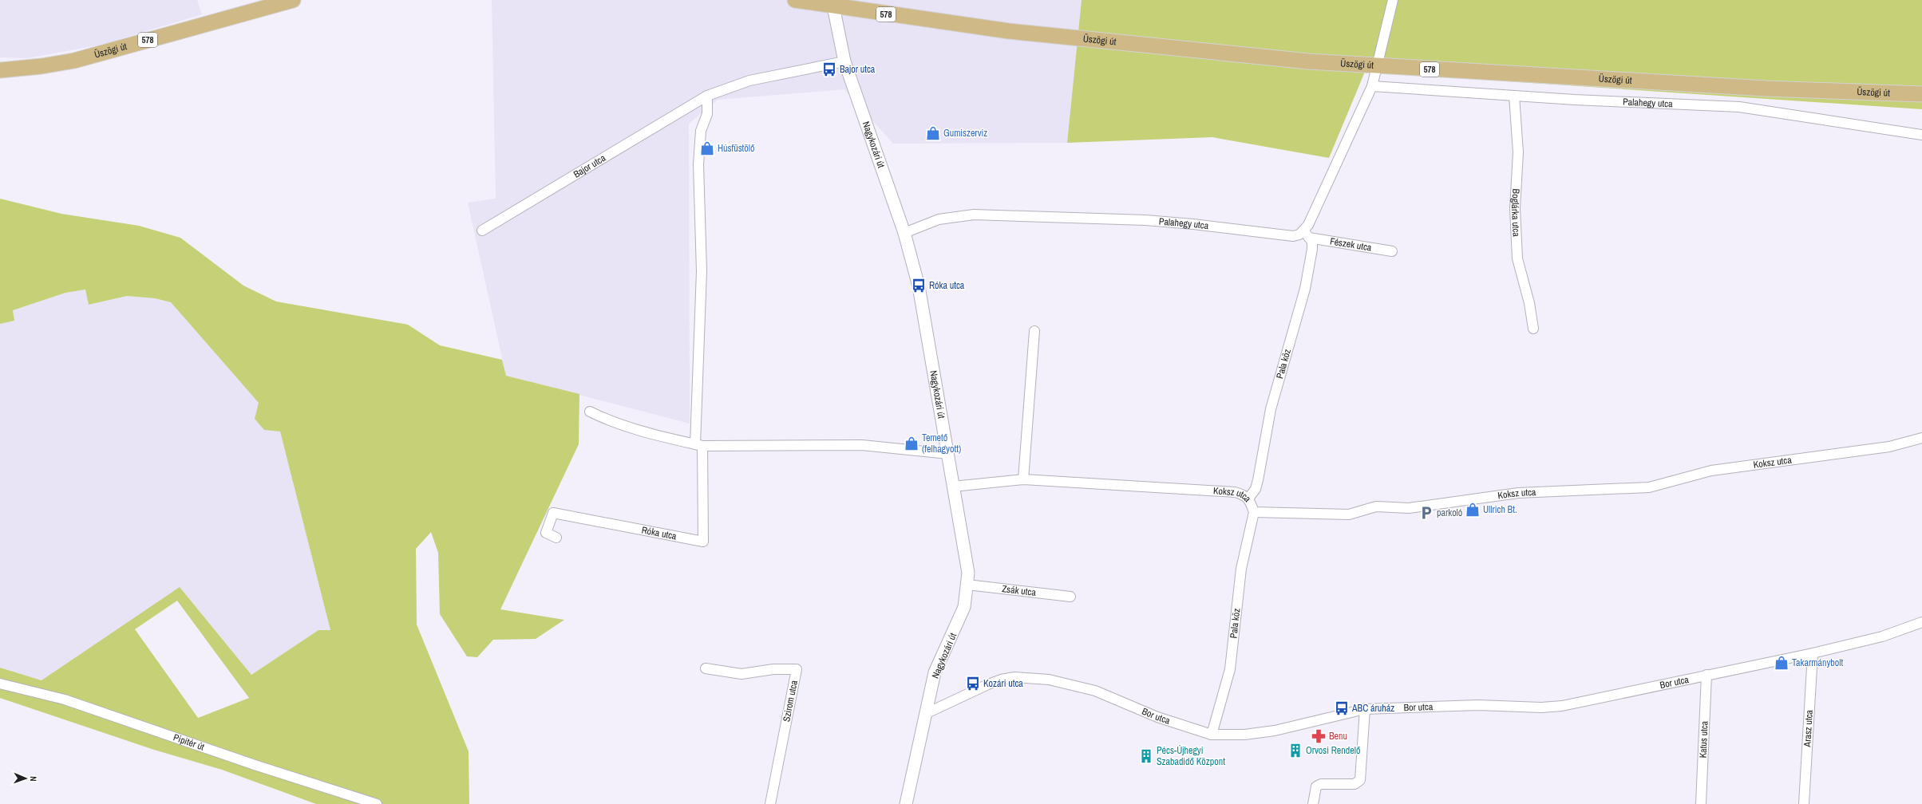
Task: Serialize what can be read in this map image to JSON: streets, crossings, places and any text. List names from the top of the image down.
{
  "streets": {
    "main road": ["578", "Üszögi út"],
    "street": [
      "Palahegy utca",
      "Nagykozári út",
      "Bajor utca",
      "Boglárka utca",
      "Fészek utca",
      "Pala köz",
      "Koksz utca",
      "Róka utca",
      "Zsák utca",
      "Bor utca",
      "Szirom utca",
      "Arasz utca",
      "Katus utca",
      "Pipitér út"
    ]
  },
  "crossings": [
    ["Üszögi út", "Nagykozári út"],
    ["Palahegy utca", "Nagykozári út"],
    ["Palahegy utca", "Boglárka utca"],
    ["Palahegy utca", "Fészek utca"],
    ["Palahegy utca", "Pala köz"],
    ["Nagykozári út", "Bajor utca"],
    ["Nagykozári út", "Koksz utca"],
    ["Nagykozári út", "Zsák utca"],
    ["Nagykozári út", "Bor utca"],
    ["Bajor utca", "Róka utca"],
    ["Fészek utca", "Pala köz"],
    ["Pala köz", "Koksz utca"],
    ["Pala köz", "Bor utca"],
    ["Bor utca", "Arasz utca"],
    ["Bor utca", "Katus utca"]
  ],
  "places": {
    "bus stop": [
      "Bajor utca",
      "Róka utca",
      "Kozári utca",
      "ABC áruház"
    ],
    "shop": [
      "Gumiszerviz",
      "Húsfüstölő",
      "Temető (felhagyott)",
      "Ullrich Bt.",
      "Takarmánybolt"
    ],
    "parking": ["parkoló"],
    "pharmacy": ["Benu"],
    "building": ["Orvosi Rendelő", "Pécs-Újhegyi Szabadidő Központ"]
  },
  "north": "right"
}
